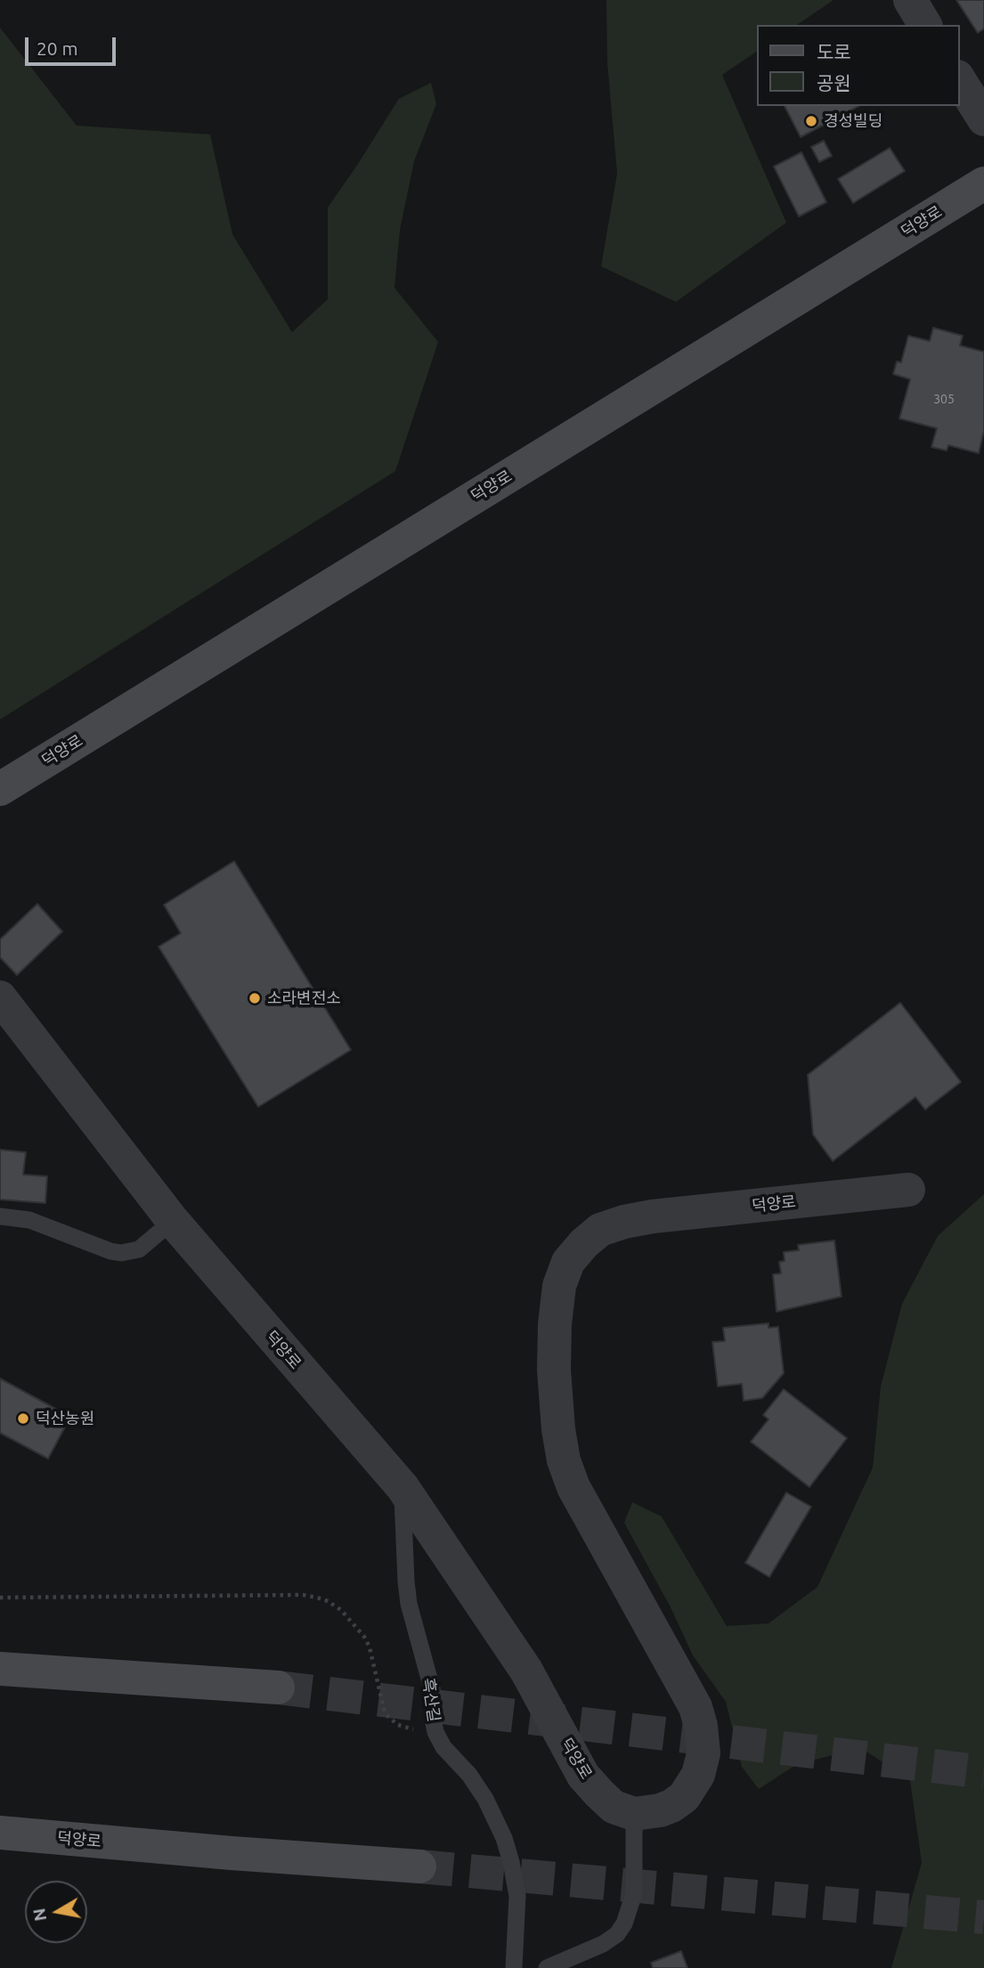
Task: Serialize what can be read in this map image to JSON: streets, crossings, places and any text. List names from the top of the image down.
{
  "streets": {
    "street": ["덕양로"],
    "lane": ["흑산길"]
  },
  "crossings": [
    ["덕양로", "흑산길"]
  ],
  "places": ["경성빌딩", "소라변전소", "덕산농원"],
  "house_numbers": ["305"],
  "legend": ["도로", "공원"],
  "scale_bar": "20 m",
  "north": "left"
}
